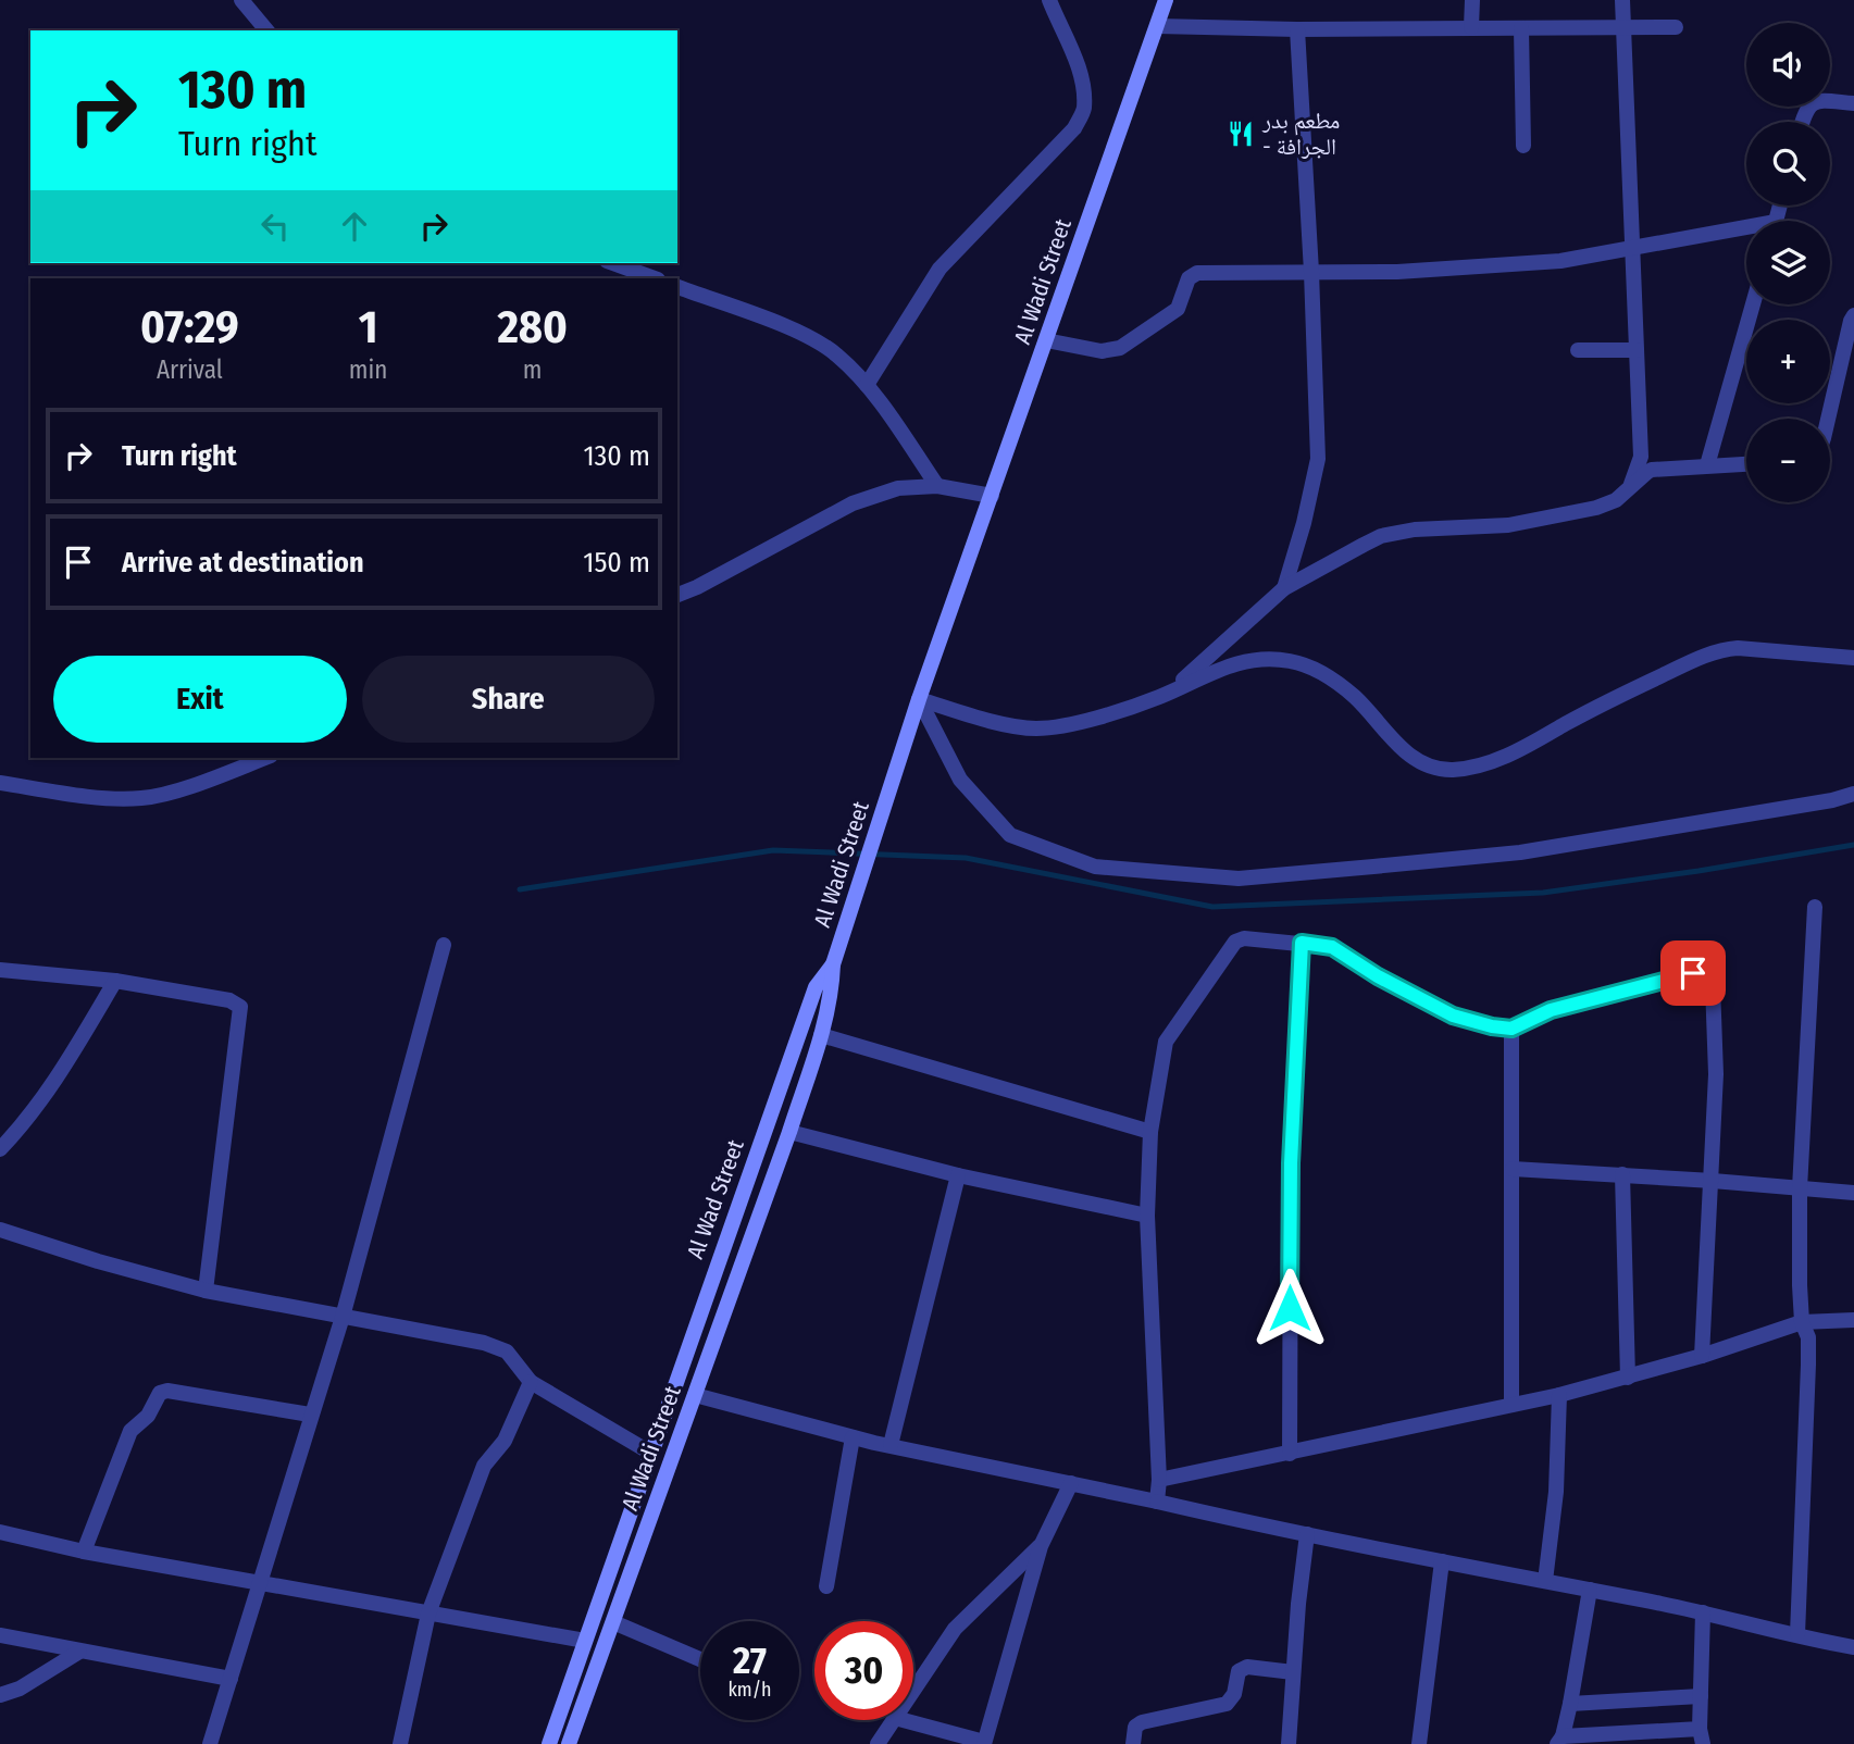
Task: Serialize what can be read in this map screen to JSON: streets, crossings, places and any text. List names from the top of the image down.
{
  "streets": {
    "main road": ["Al Wadi Street", "Al Wad Street"]
  },
  "crossings": [
    ["Al Wadi Street", "Al Wad Street"]
  ],
  "places": {
    "restaurant": ["مطعم بدر - الجرافة"]
  },
  "page": {
    "map_buttons": ["+", "−"],
    "turn": ["130 m", "Turn right"],
    "eta": [
      "07:29",
      "Arrival",
      "1",
      "min",
      "280",
      "m"
    ],
    "list": [
      {
        "name": "Turn right",
        "value": "130 m"
      },
      {
        "name": "Arrive at destination",
        "value": "150 m"
      }
    ],
    "buttons": ["Exit", "Share"],
    "speed": "27 km/h",
    "limit": "30"
  }
}
